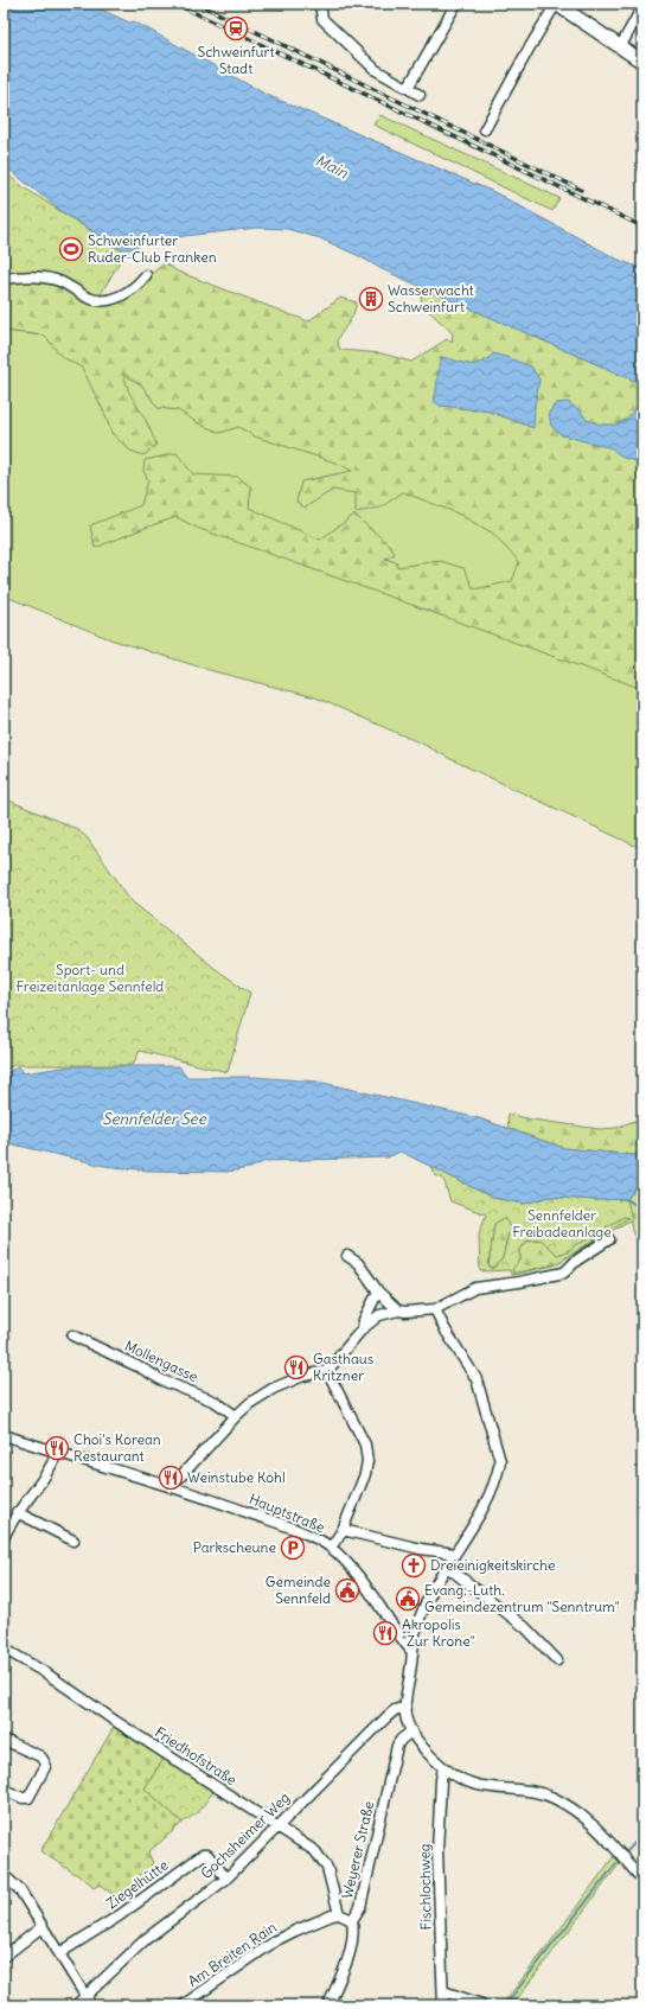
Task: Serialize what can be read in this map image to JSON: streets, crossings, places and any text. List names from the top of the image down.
{
  "streets": {
    "street": [
      "Mollengasse",
      "Hauptstraße",
      "Friedhofstraße",
      "Gochsheimer Weg",
      "Weyerer Straße",
      "Ziegelhütte",
      "Fischlochweg",
      "Am Breiten Rain"
    ]
  },
  "crossings": [
    ["Friedhofstraße", "Gochsheimer Weg"],
    ["Friedhofstraße", "Am Breiten Rain"],
    ["Gochsheimer Weg", "Ziegelhütte"]
  ],
  "water": ["Main", "Sennfelder See"],
  "parks": ["Sport- und Freizeitanlage Sennfeld", "Sennfelder Freibadeanlage"],
  "places": {
    "station": ["Schweinfurt Stadt"],
    "sports": ["Schweinfurter Ruder-Club Franken"],
    "building": ["Wasserwacht Schweinfurt"],
    "restaurant": [
      "Gasthaus Kritzner",
      "Choi's Korean Restaurant",
      "Weinstube Kohl",
      "Akropolis \"Zur Krone\""
    ],
    "parking": ["Parkscheune"],
    "church": ["Dreieinigkeitskirche"],
    "public building": ["Gemeinde Sennfeld", "Evang.-Luth. Gemeindezentrum \"Senntrum\""]
  }
}
